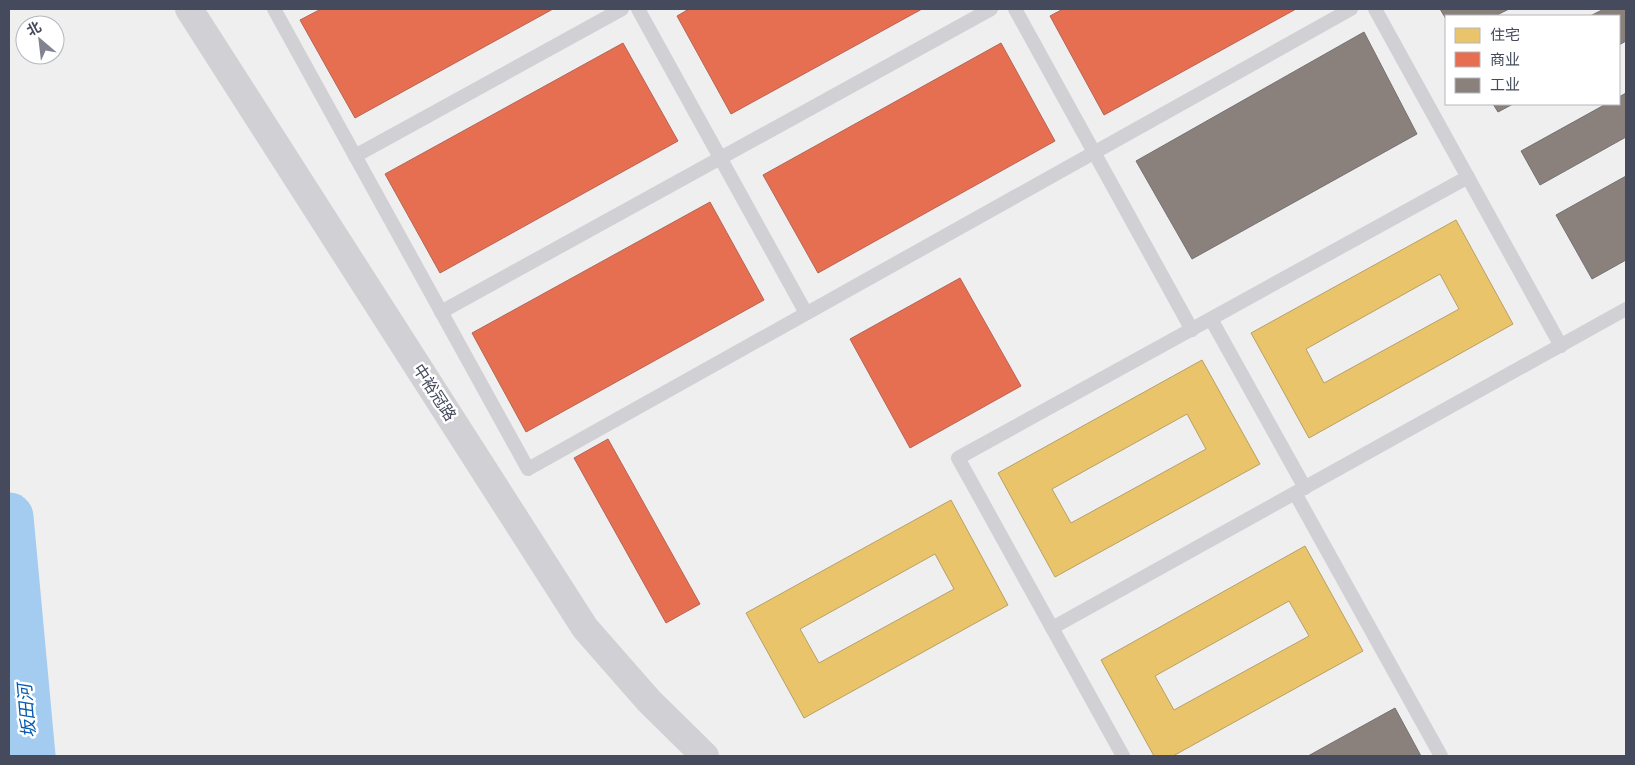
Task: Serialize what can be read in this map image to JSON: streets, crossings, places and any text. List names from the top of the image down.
{
  "streets": {
    "street": ["中裕冠路"]
  },
  "water": ["坂田河"],
  "legend": ["住宅", "商业", "工业"],
  "north": "top left"
}
